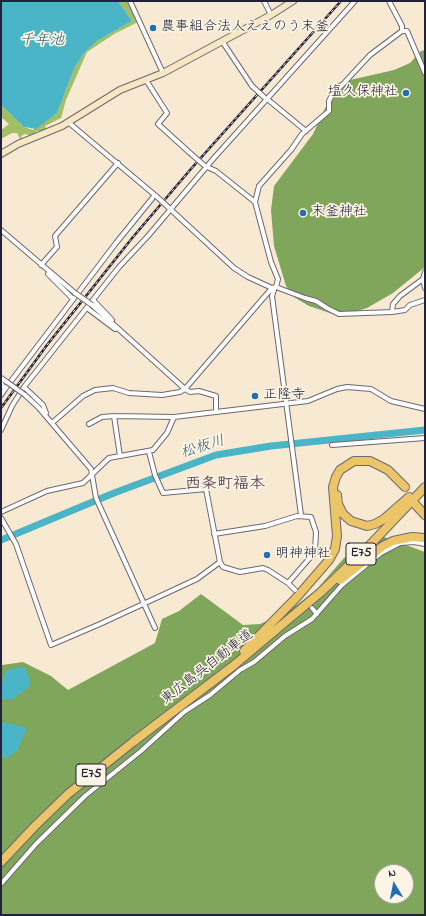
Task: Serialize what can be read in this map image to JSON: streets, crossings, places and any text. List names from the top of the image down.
{
  "streets": {
    "highway": ["E75", "東広島呉自動車道"]
  },
  "districts": ["西条町福本"],
  "water": ["千年池", "松板川"],
  "places": [
    "農事組合法人ええのう末釜",
    "塩久保神社",
    "末釜神社",
    "正隆寺",
    "明神神社"
  ],
  "north": "top"
}
